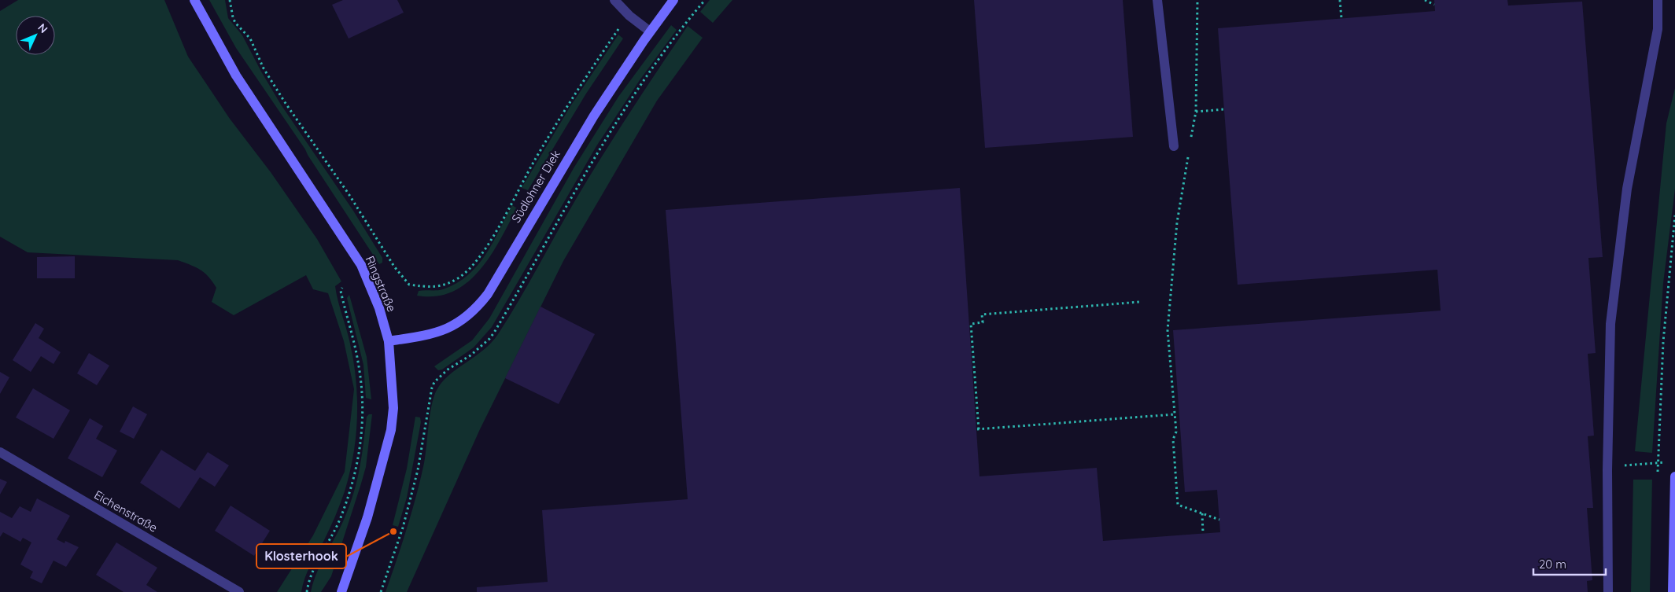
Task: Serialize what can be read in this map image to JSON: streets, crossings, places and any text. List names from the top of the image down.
{
  "streets": {
    "main road": ["Südlohner Diek", "Ringstraße"],
    "street": ["Eichenstraße"]
  },
  "crossings": [
    ["Südlohner Diek", "Ringstraße"]
  ],
  "places": ["Klosterhook"],
  "scale_bar": "20 m",
  "north": "top right"
}
